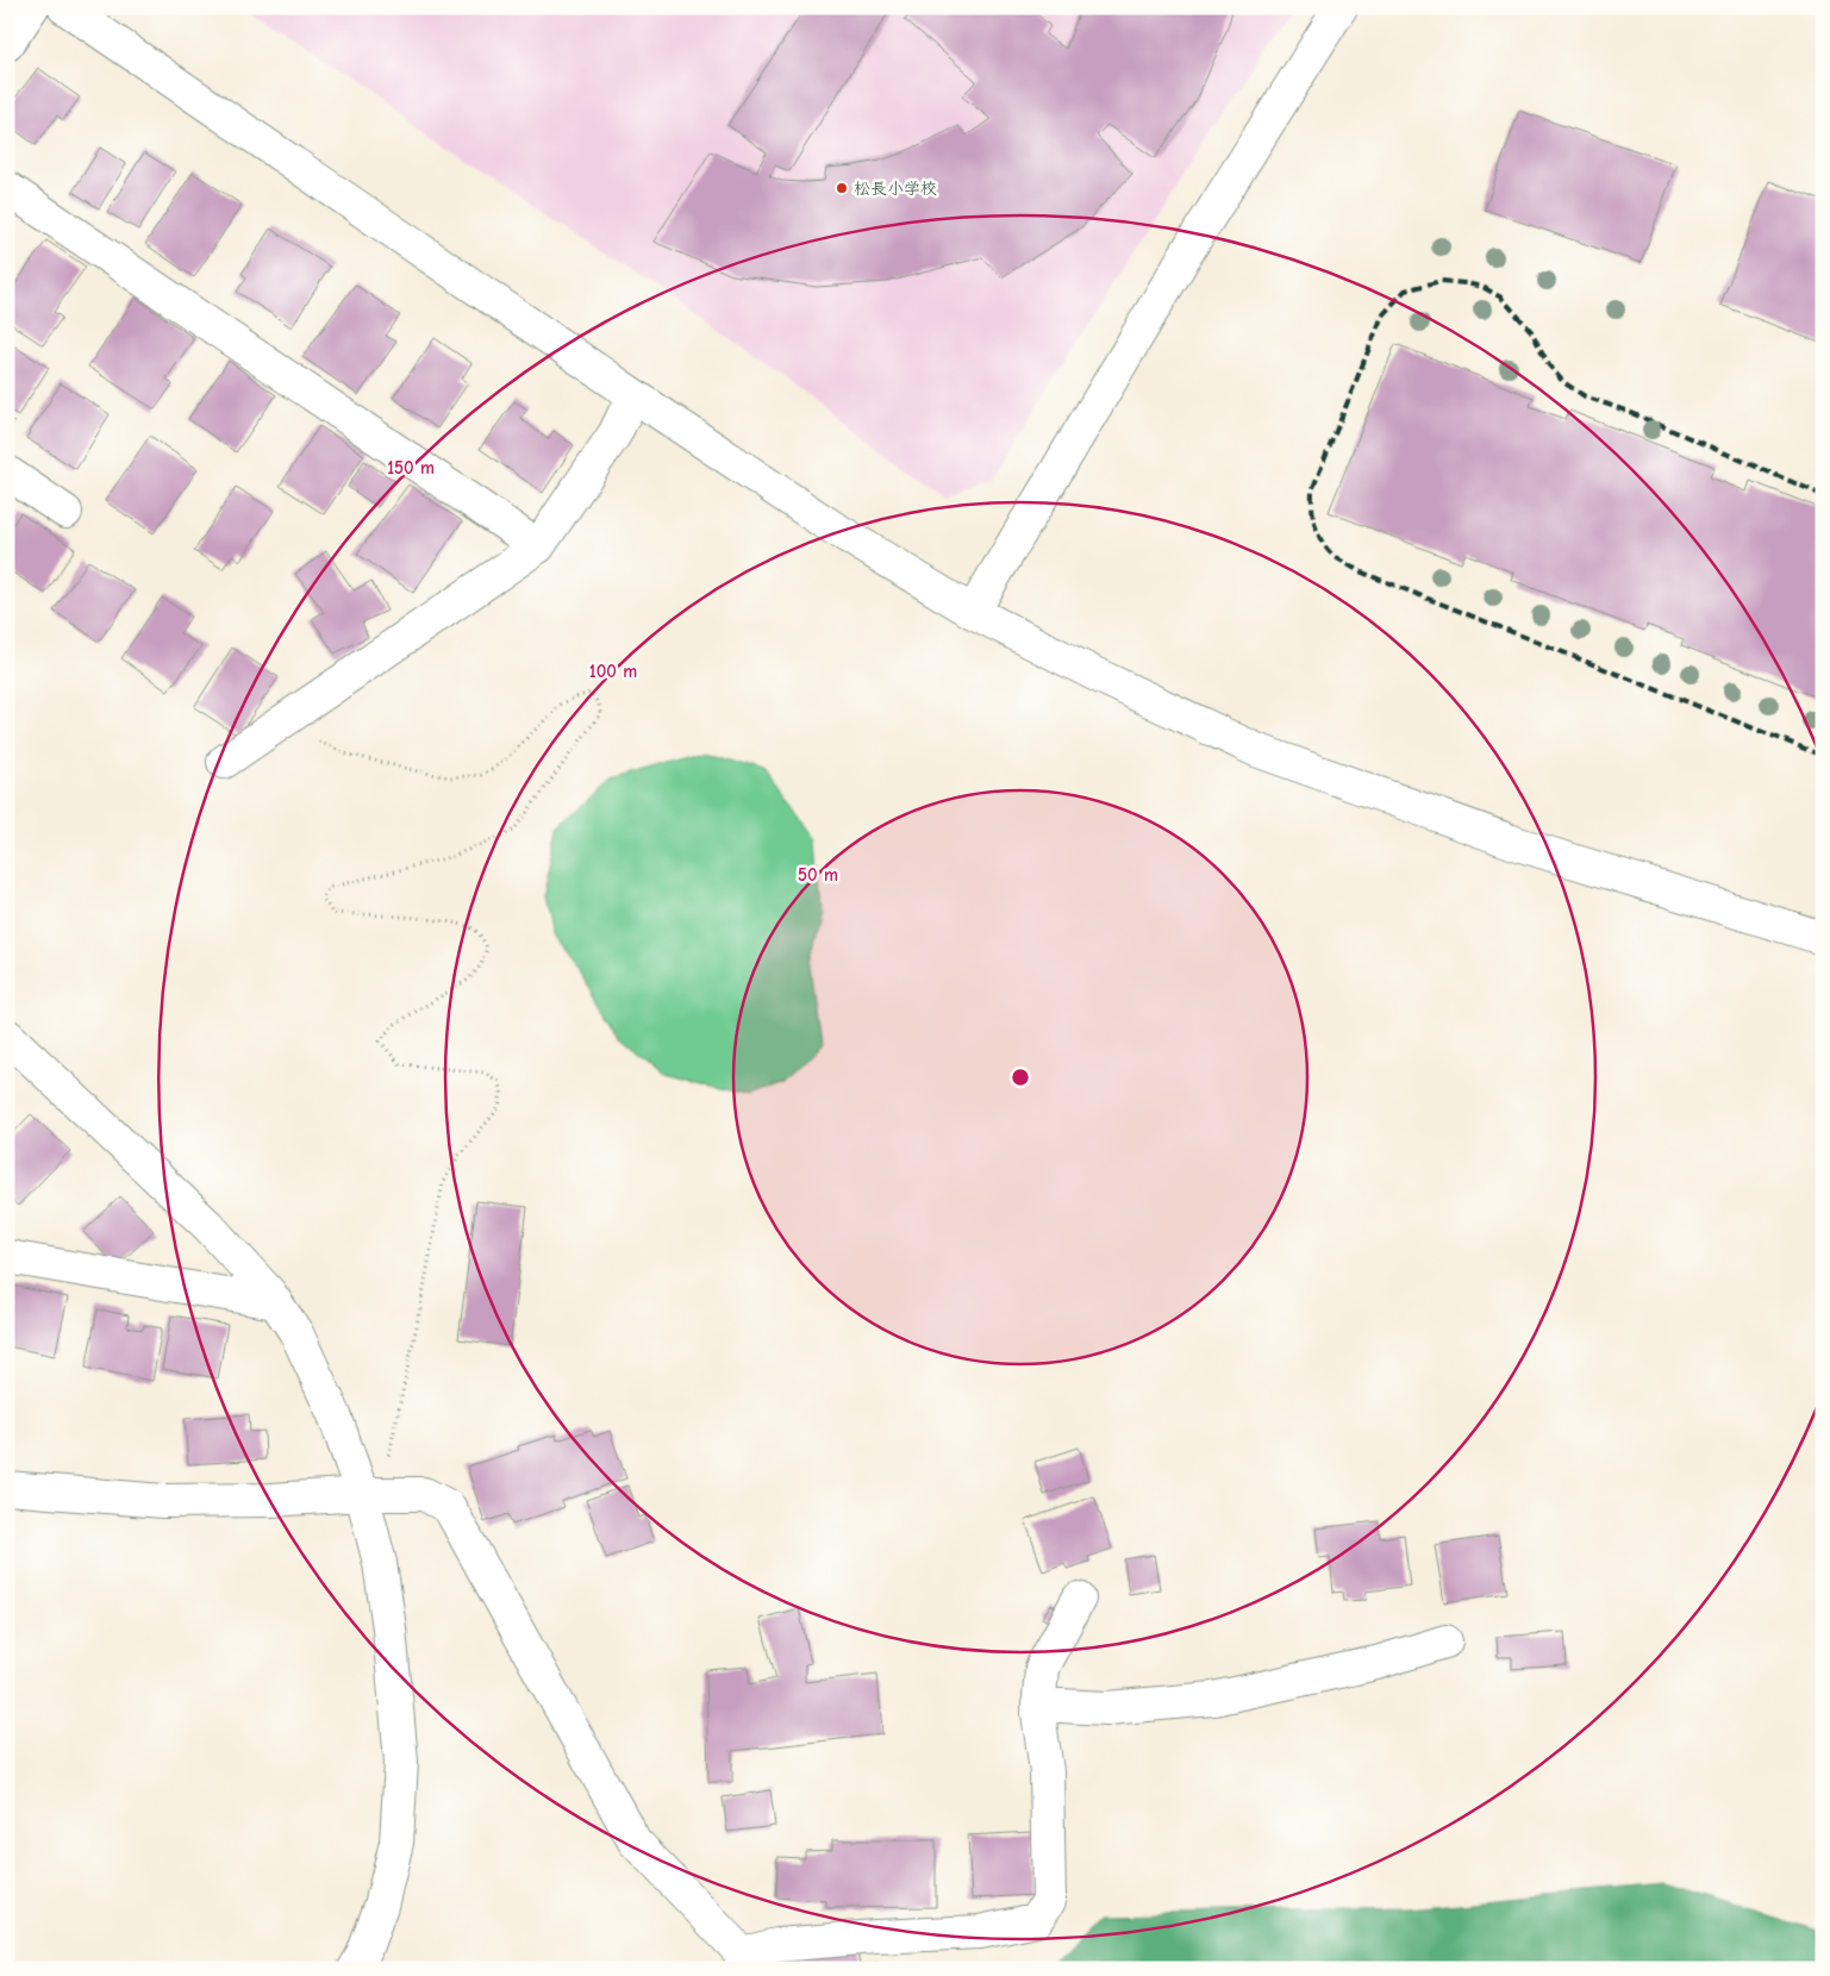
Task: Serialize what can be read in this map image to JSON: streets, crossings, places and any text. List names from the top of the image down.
{
  "places": ["松長小学校"],
  "rings": ["150 m", "100 m", "50 m"]
}
